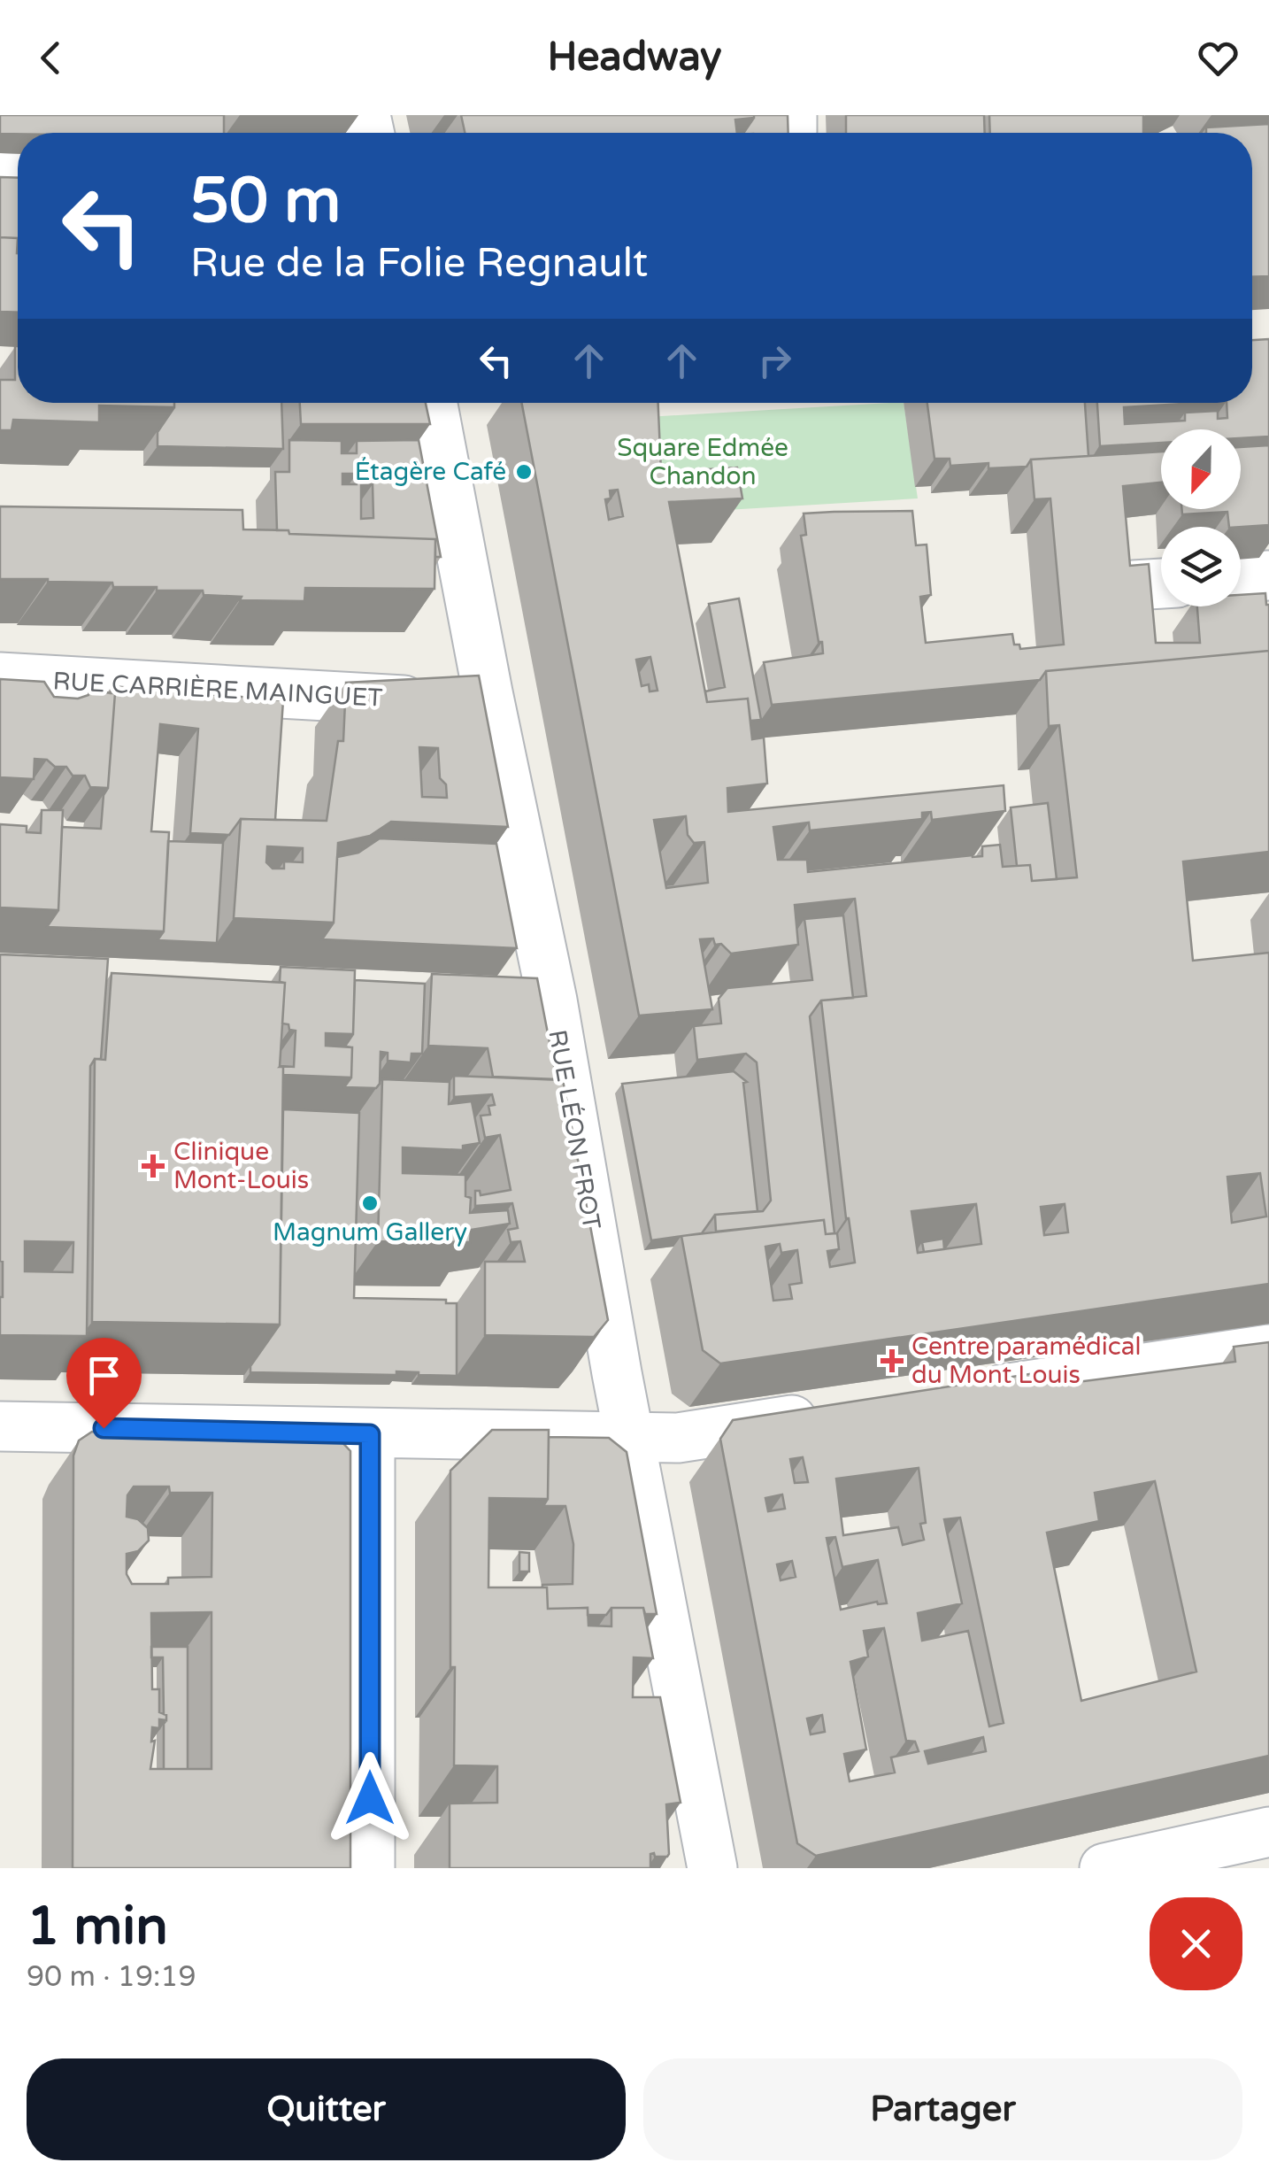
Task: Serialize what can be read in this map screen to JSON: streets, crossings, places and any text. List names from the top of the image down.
{
  "streets": {
    "street": ["RUE CARRIÈRE MAINGUET", "RUE LÉON FROT"]
  },
  "crossings": [
    ["RUE CARRIÈRE MAINGUET", "RUE LÉON FROT"]
  ],
  "parks": ["Square Edmée Chandon"],
  "places": {
    "other": ["Étagère Café", "Magnum Gallery"],
    "health": ["Clinique Mont-Louis", "Centre paramédical du Mont Louis"]
  },
  "north": "bottom",
  "page": {
    "header": "Headway",
    "turn": ["50 m", "Rue de la Folie Regnault"],
    "heading": ["1 min", "90 m · 19:19"],
    "buttons": ["Quitter", "Partager"]
  }
}
